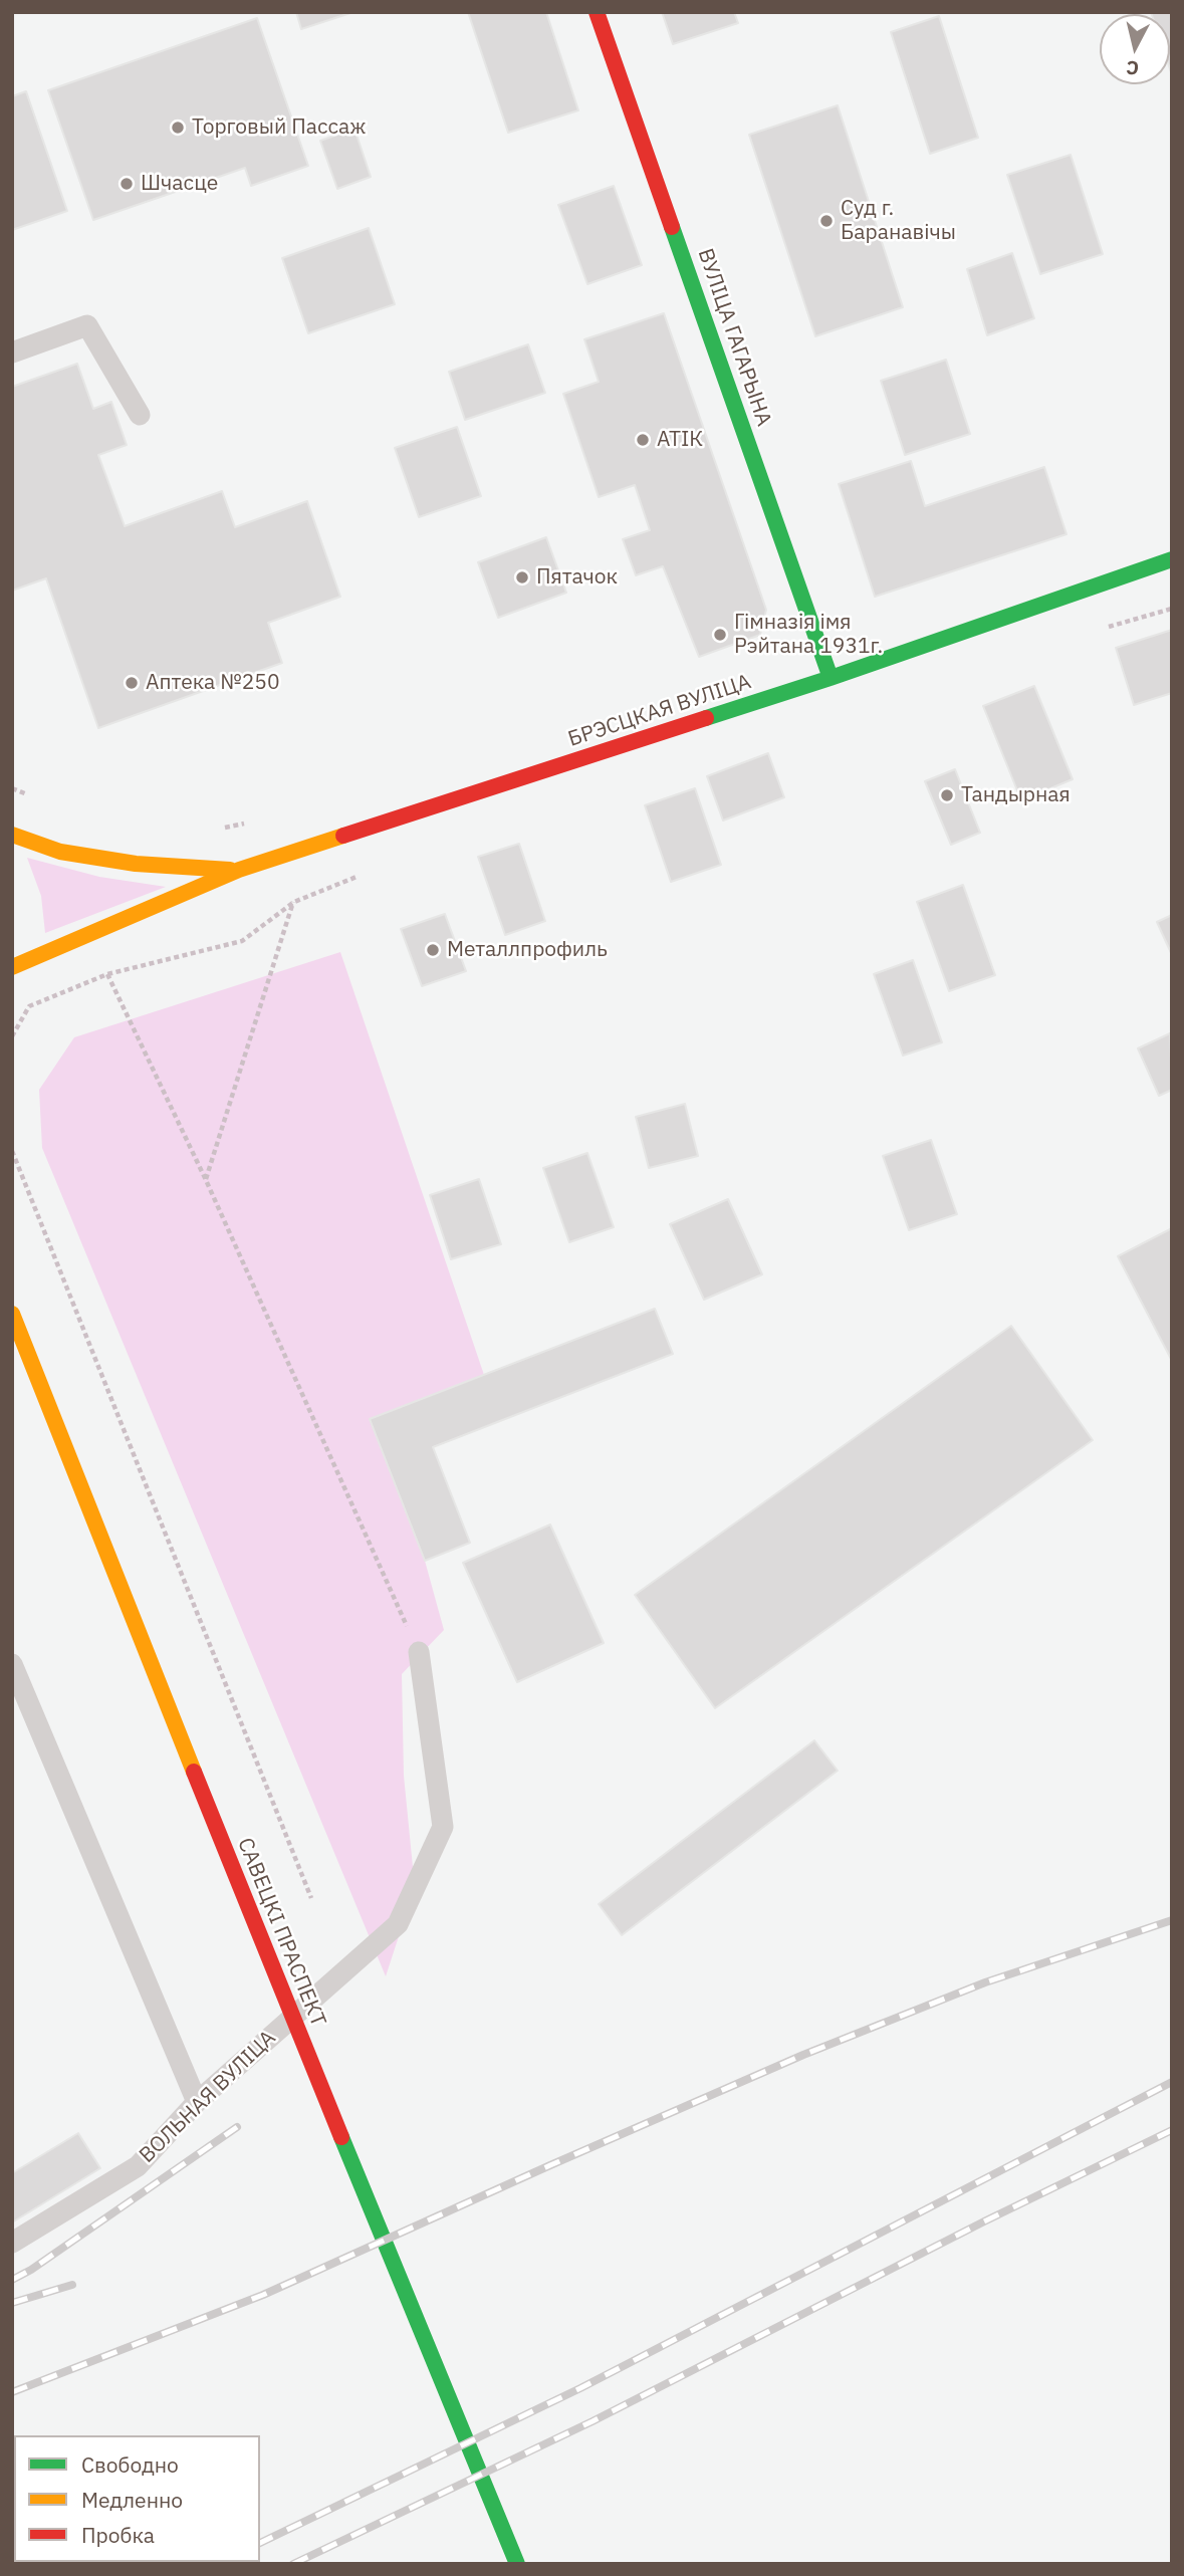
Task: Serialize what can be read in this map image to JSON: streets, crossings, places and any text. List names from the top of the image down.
{
  "streets": {
    "main road": ["ВУЛІЦА ГАГАРЫНА", "БРЭСЦКАЯ ВУЛІЦА", "САВЕЦКІ ПРАСПЕКТ"],
    "lane": ["ВОЛЬНАЯ ВУЛІЦА"]
  },
  "crossings": [
    ["ВУЛІЦА ГАГАРЫНА", "БРЭСЦКАЯ ВУЛІЦА"]
  ],
  "places": [
    "Торговый Пассаж",
    "Шчасце",
    "Суд г. Баранавічы",
    "АТІК",
    "Пятачок",
    "Гімназія імя Рэйтана 1931г.",
    "Аптека №250",
    "Тандырная",
    "Металлпрофиль"
  ],
  "legend": ["Свободно", "Медленно", "Пробка"],
  "north": "bottom"
}
